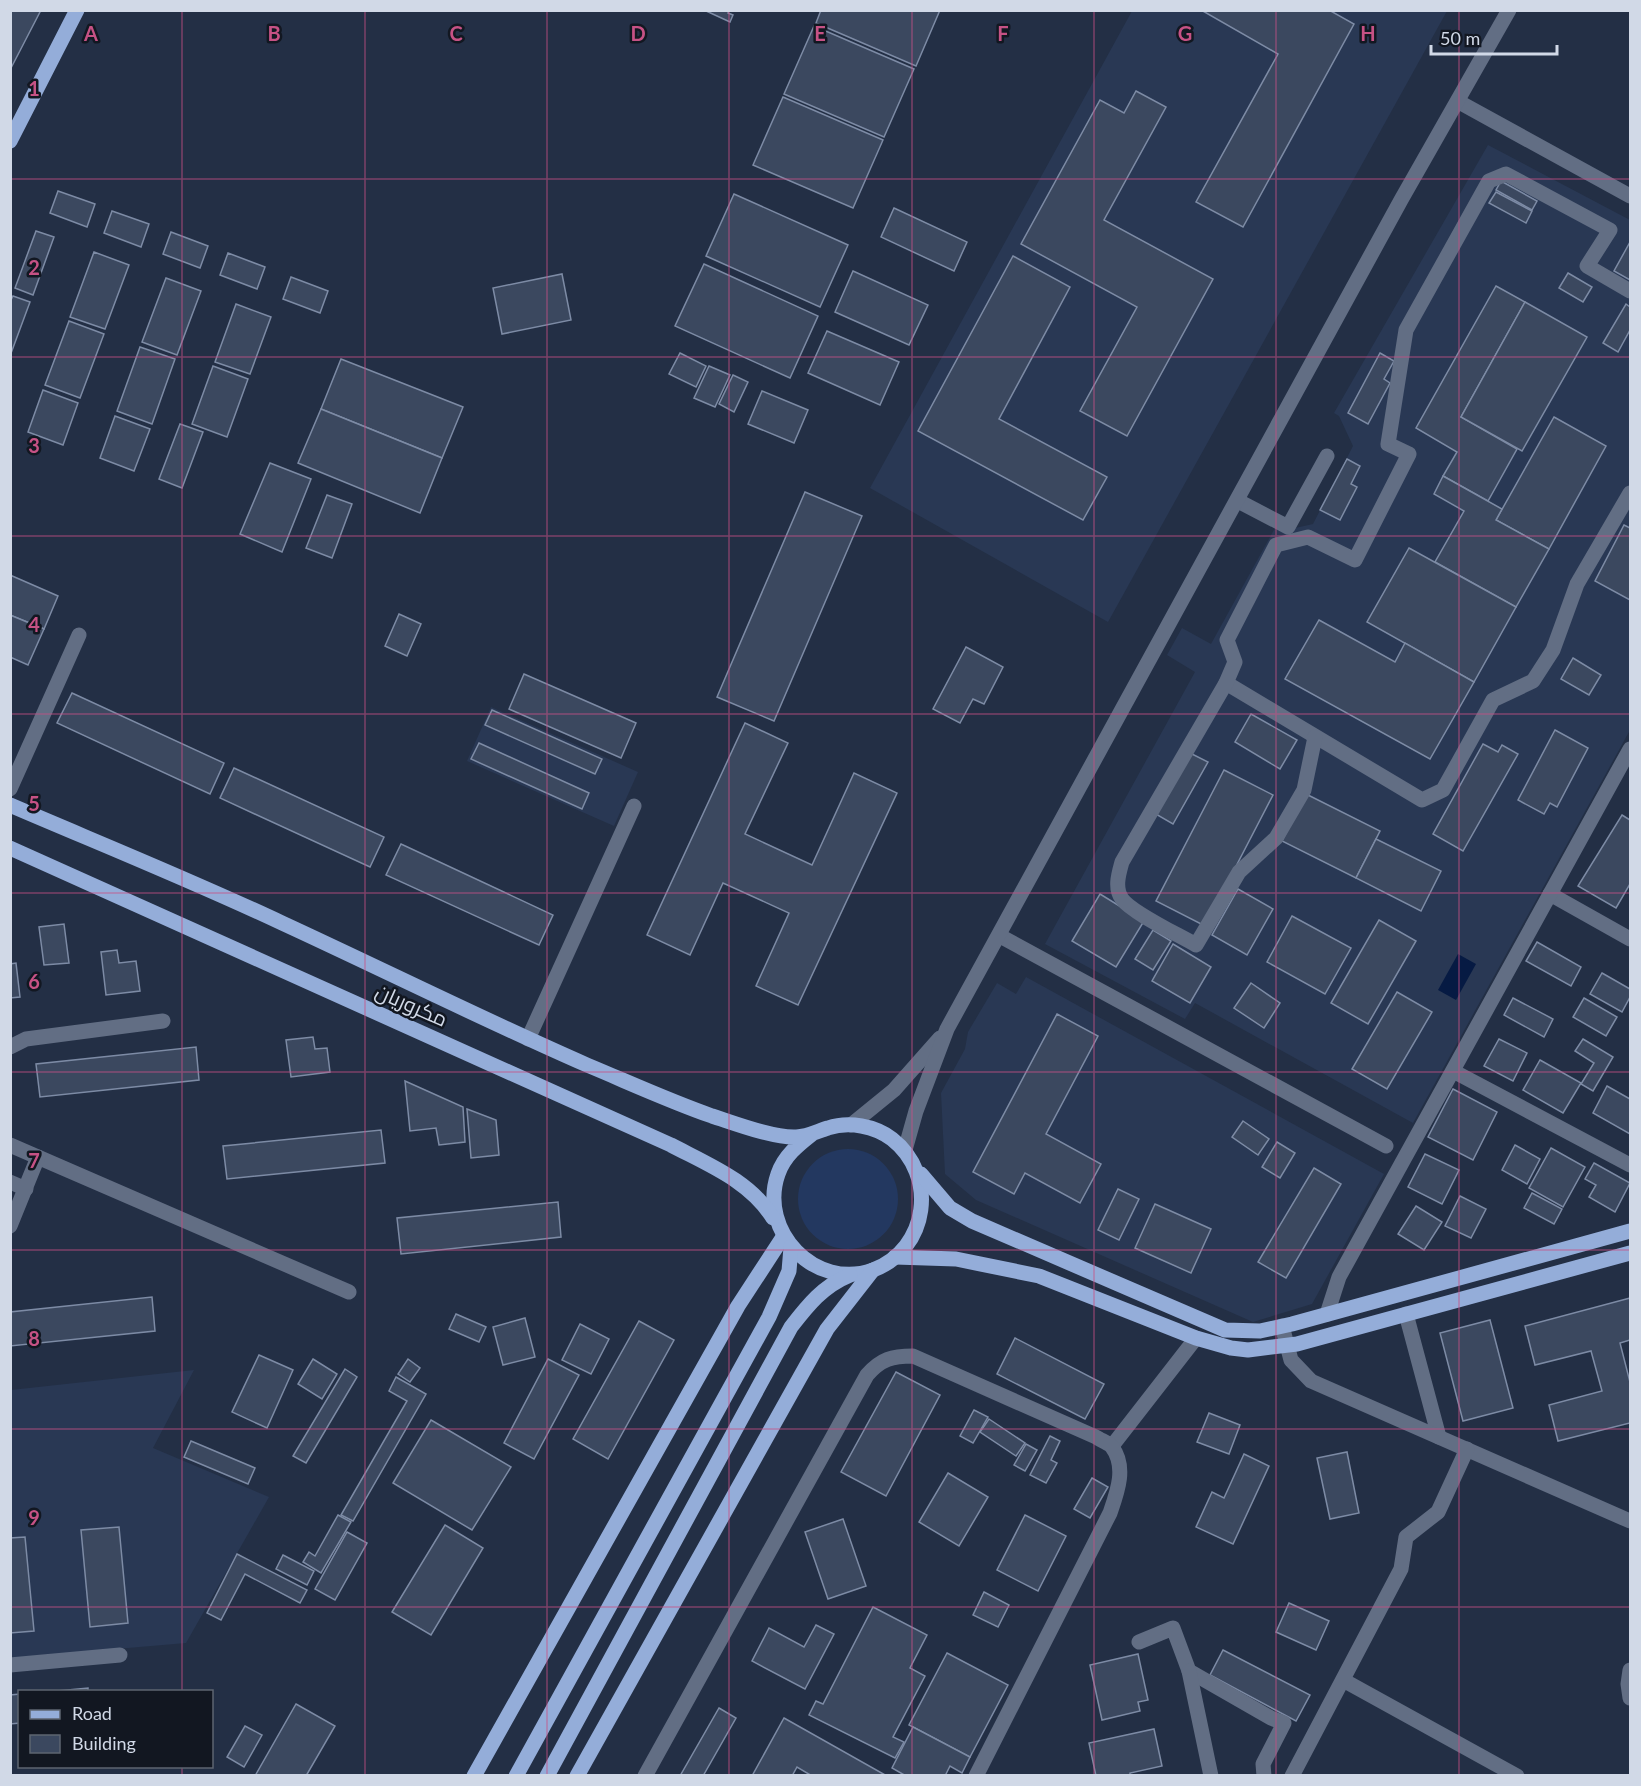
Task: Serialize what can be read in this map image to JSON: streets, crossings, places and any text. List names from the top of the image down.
{
  "streets": {
    "main road": ["مکروریان"]
  },
  "legend": ["Road", "Building"],
  "scale_bar": "50 m",
  "grid": {
    "columns": [
      "A",
      "B",
      "C",
      "D",
      "E",
      "F",
      "G",
      "H"
    ],
    "rows": [
      "1",
      "2",
      "3",
      "4",
      "5",
      "6",
      "7",
      "8",
      "9"
    ]
  }
}
